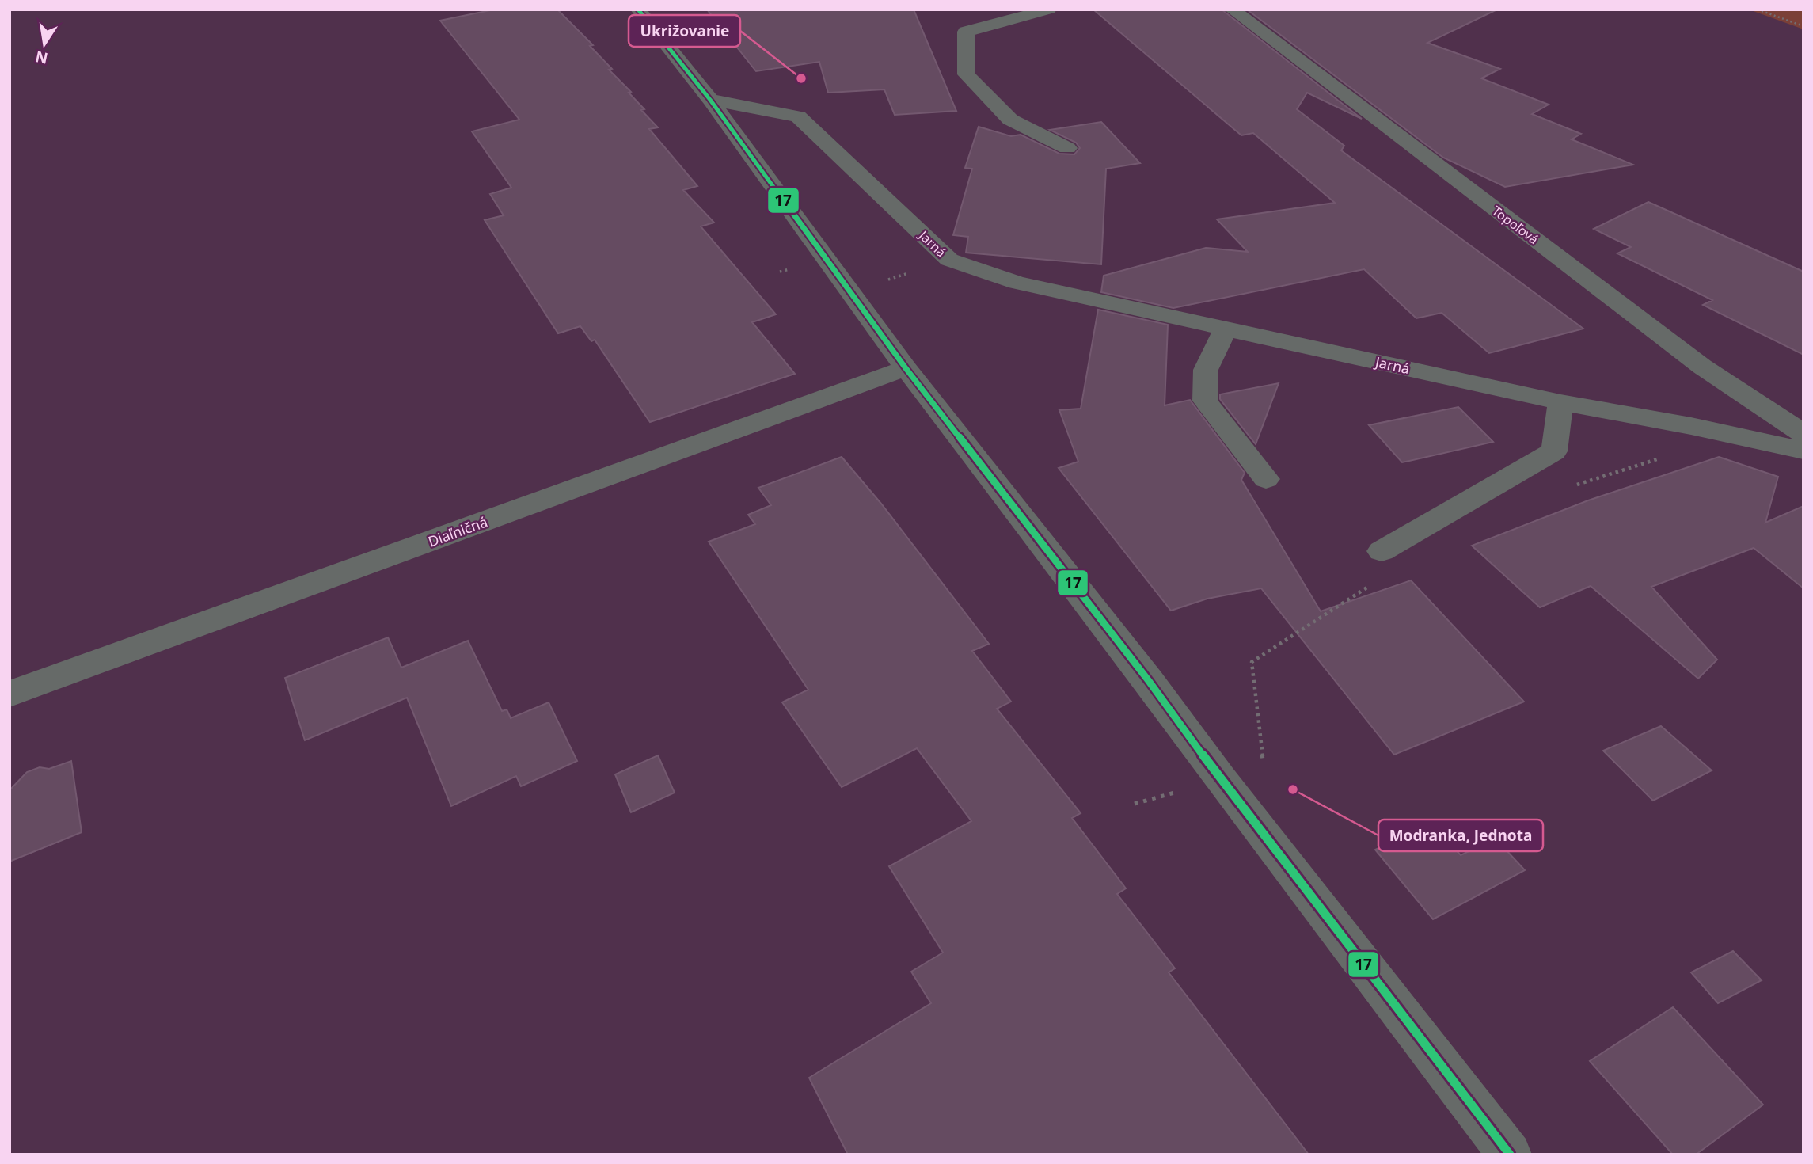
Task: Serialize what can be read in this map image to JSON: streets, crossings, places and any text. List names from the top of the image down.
{
  "streets": {
    "street": ["Topoľová", "Jarná", "Diaľničná"]
  },
  "places": ["Ukrižovanie", "Modranka, Jednota"],
  "lines": ["transit line 17"],
  "north": "bottom"
}
